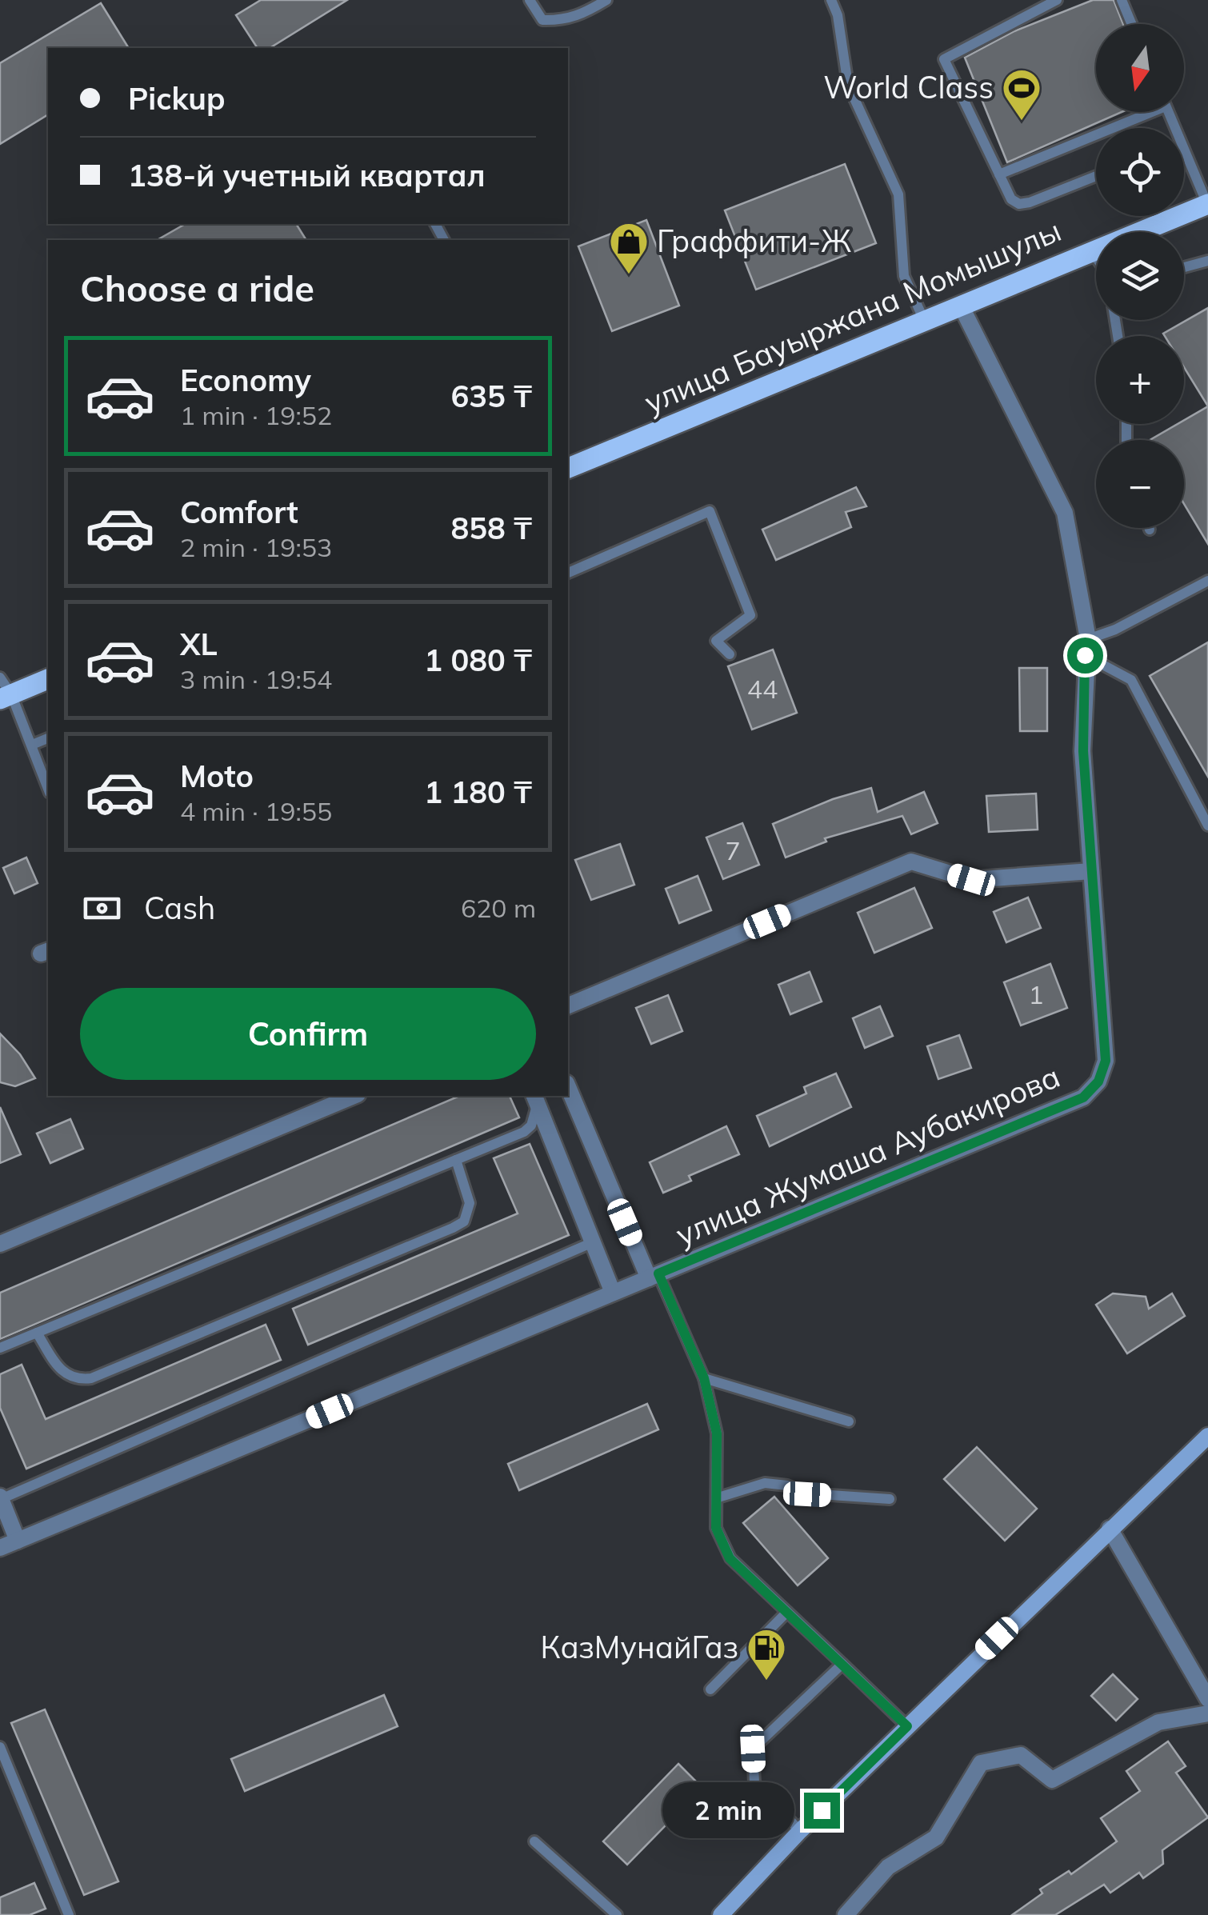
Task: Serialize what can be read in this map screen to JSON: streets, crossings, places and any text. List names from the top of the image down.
{
  "streets": {
    "main road": ["улица Бауыржана Момышулы"],
    "street": ["улица Жумаша Аубакирова"]
  },
  "crossings": [
    ["улица Бауыржана Момышулы", "улица Жумаша Аубакирова"]
  ],
  "places": {
    "sports": ["World Class"],
    "shop": ["Граффити-Ж"],
    "fuel station": ["КазМунайГаз"]
  },
  "house_numbers": ["44", "7", "1"],
  "north": "bottom",
  "page": {
    "map_buttons": ["+", "−"],
    "banner": ["Pickup", "138-й учетный квартал"],
    "heading": "Choose a ride",
    "list": [
      {
        "name": "Economy",
        "note": "1 min · 19:52",
        "value": "635 ₸"
      },
      {
        "name": "Comfort",
        "note": "2 min · 19:53",
        "value": "858 ₸"
      },
      {
        "name": "XL",
        "note": "3 min · 19:54",
        "value": "1 080 ₸"
      },
      {
        "name": "Moto",
        "note": "4 min · 19:55",
        "value": "1 180 ₸"
      }
    ],
    "pay": ["Cash", "620 m"],
    "buttons": "Confirm",
    "bubble": "2 min"
  }
}
